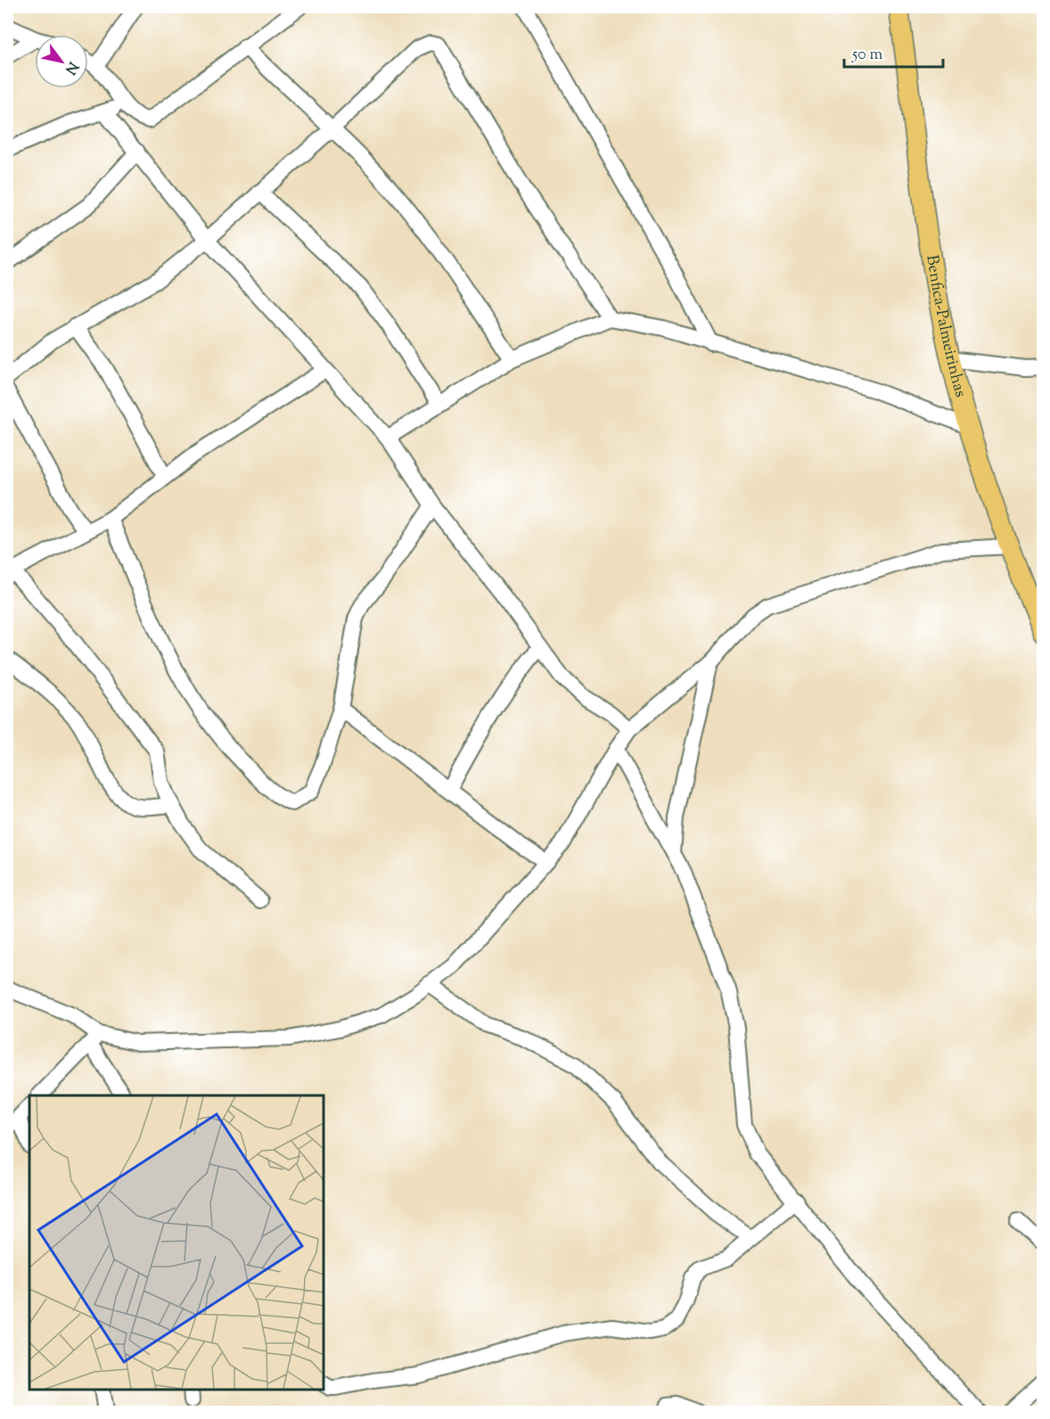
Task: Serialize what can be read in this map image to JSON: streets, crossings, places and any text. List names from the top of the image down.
{
  "streets": {
    "main road": ["Benfica-Palmeirinhas"]
  },
  "scale_bar": "50 m",
  "north": "bottom right"
}
